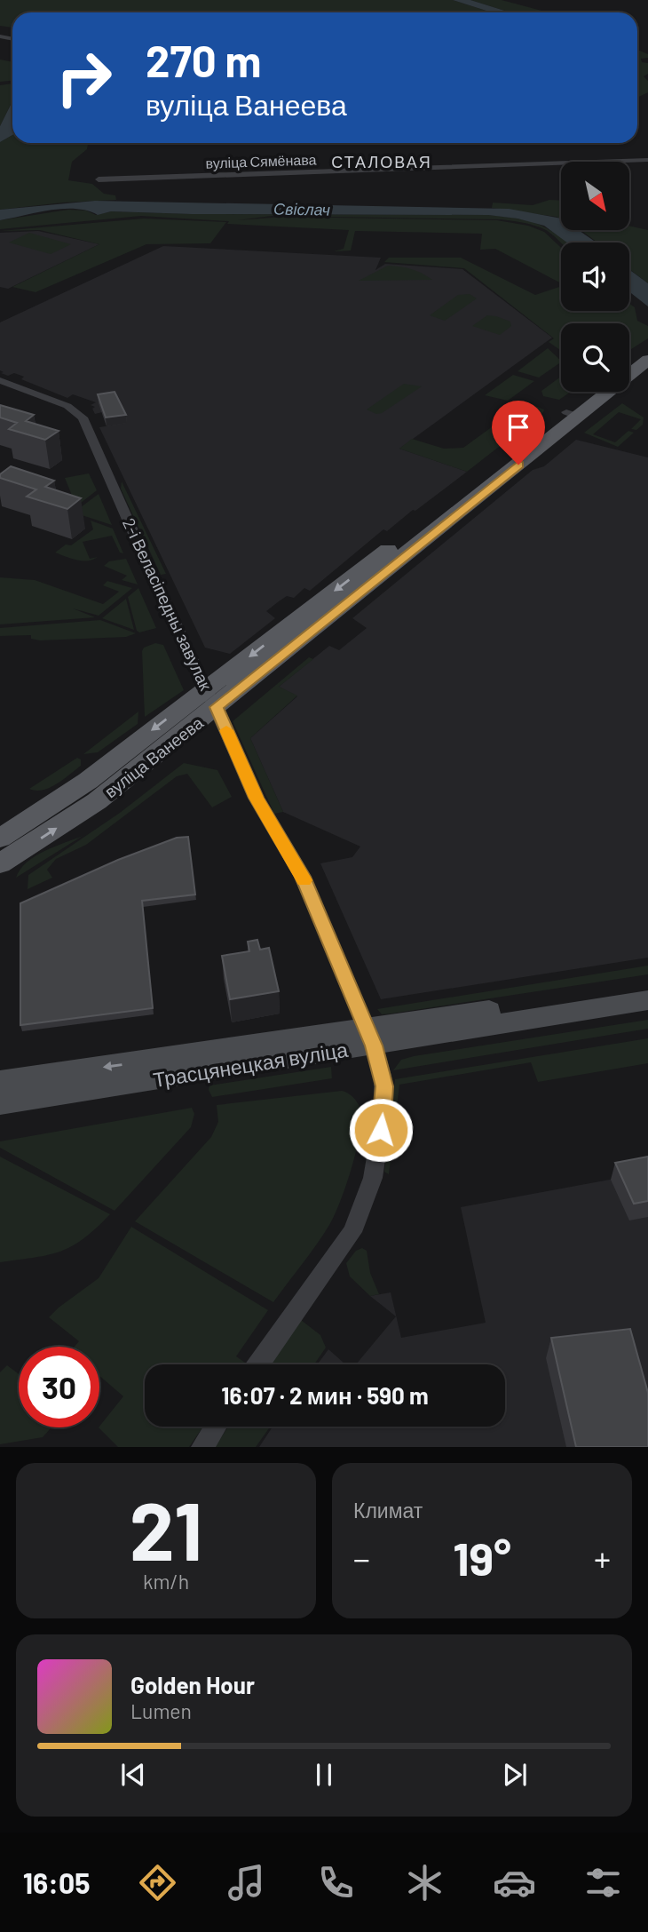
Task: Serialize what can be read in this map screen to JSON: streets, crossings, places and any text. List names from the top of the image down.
{
  "streets": {
    "main road": ["вуліца Ванеева", "Трасцянецкая вуліца"],
    "street": ["вуліца Сямёнава", "2-і Веласіпедны завулак"]
  },
  "crossings": [
    ["2-і Веласіпедны завулак", "вуліца Ванеева"],
    ["2-і Веласіпедны завулак", "Трасцянецкая вуліца"]
  ],
  "districts": ["СТАЛОВАЯ"],
  "water": ["Свіслач"],
  "north": "bottom right",
  "page": {
    "turn": ["270 m", "вуліца Ванеева"],
    "limit": "30",
    "trip": "16:07 · 2 мин · 590 m",
    "tile": [
      ["21", "km/h"],
      "Климат"
    ],
    "heat": ["−", "19°", "+"],
    "song": ["Golden Hour", "Lumen"],
    "tabs": "16:05"
  }
}
